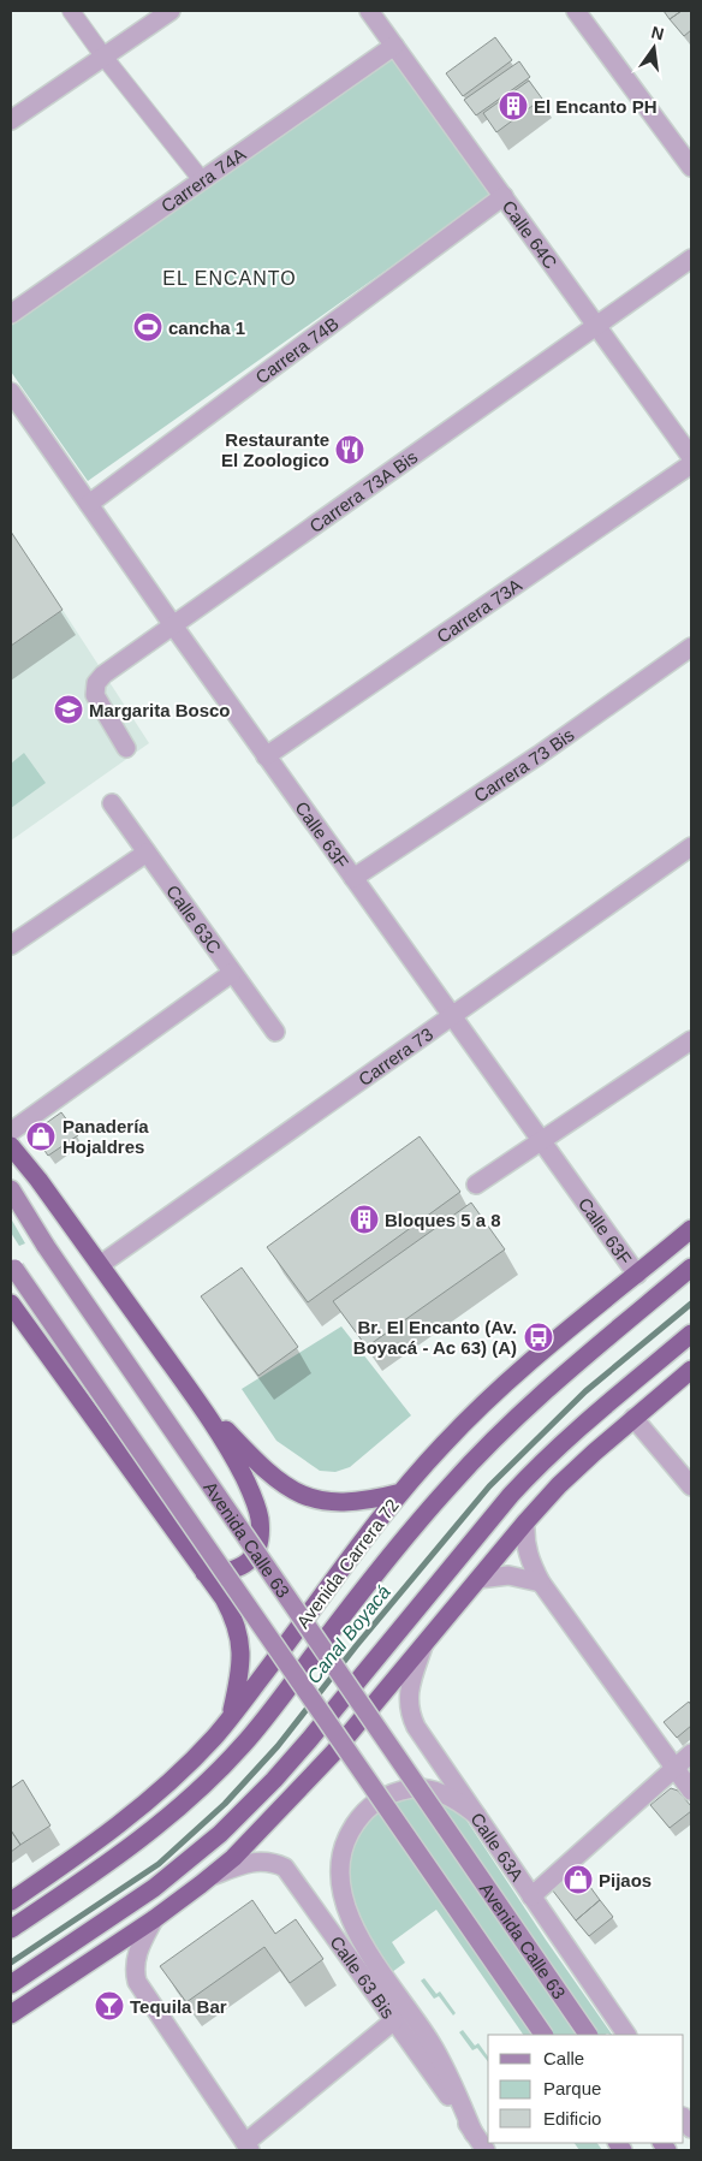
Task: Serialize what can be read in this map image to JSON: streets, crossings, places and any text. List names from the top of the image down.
{
  "streets": {
    "highway": ["Avenida Carrera 72"],
    "main road": ["Avenida Calle 63"],
    "street": [
      "Carrera 74A",
      "Calle 64C",
      "Carrera 74B",
      "Carrera 73A Bis",
      "Carrera 73A",
      "Carrera 73 Bis",
      "Calle 63F",
      "Calle 63C",
      "Carrera 73",
      "Calle 63A",
      "Calle 63 Bis"
    ]
  },
  "crossings": [
    ["Carrera 74A", "Calle 64C"],
    ["Calle 64C", "Carrera 74B"],
    ["Calle 64C", "Carrera 73A Bis"],
    ["Carrera 74B", "Calle 63F"],
    ["Carrera 73A Bis", "Calle 63F"],
    ["Carrera 73A", "Calle 63F"],
    ["Carrera 73 Bis", "Calle 63F"],
    ["Calle 63F", "Carrera 73"],
    ["Calle 63F", "Avenida Carrera 72"]
  ],
  "districts": ["EL ENCANTO"],
  "water": ["Canal Boyacá"],
  "places": {
    "building": ["El Encanto PH", "Bloques 5 a 8"],
    "sports": ["cancha 1"],
    "restaurant": ["Restaurante El Zoologico"],
    "school or university": ["Margarita Bosco"],
    "shop": ["Panadería Hojaldres", "Pijaos"],
    "bus stop": ["Br. El Encanto (Av. Boyacá - Ac 63) (A)"],
    "bar": ["Tequila Bar"]
  },
  "legend": ["Calle", "Parque", "Edificio"],
  "north": "top"
}
